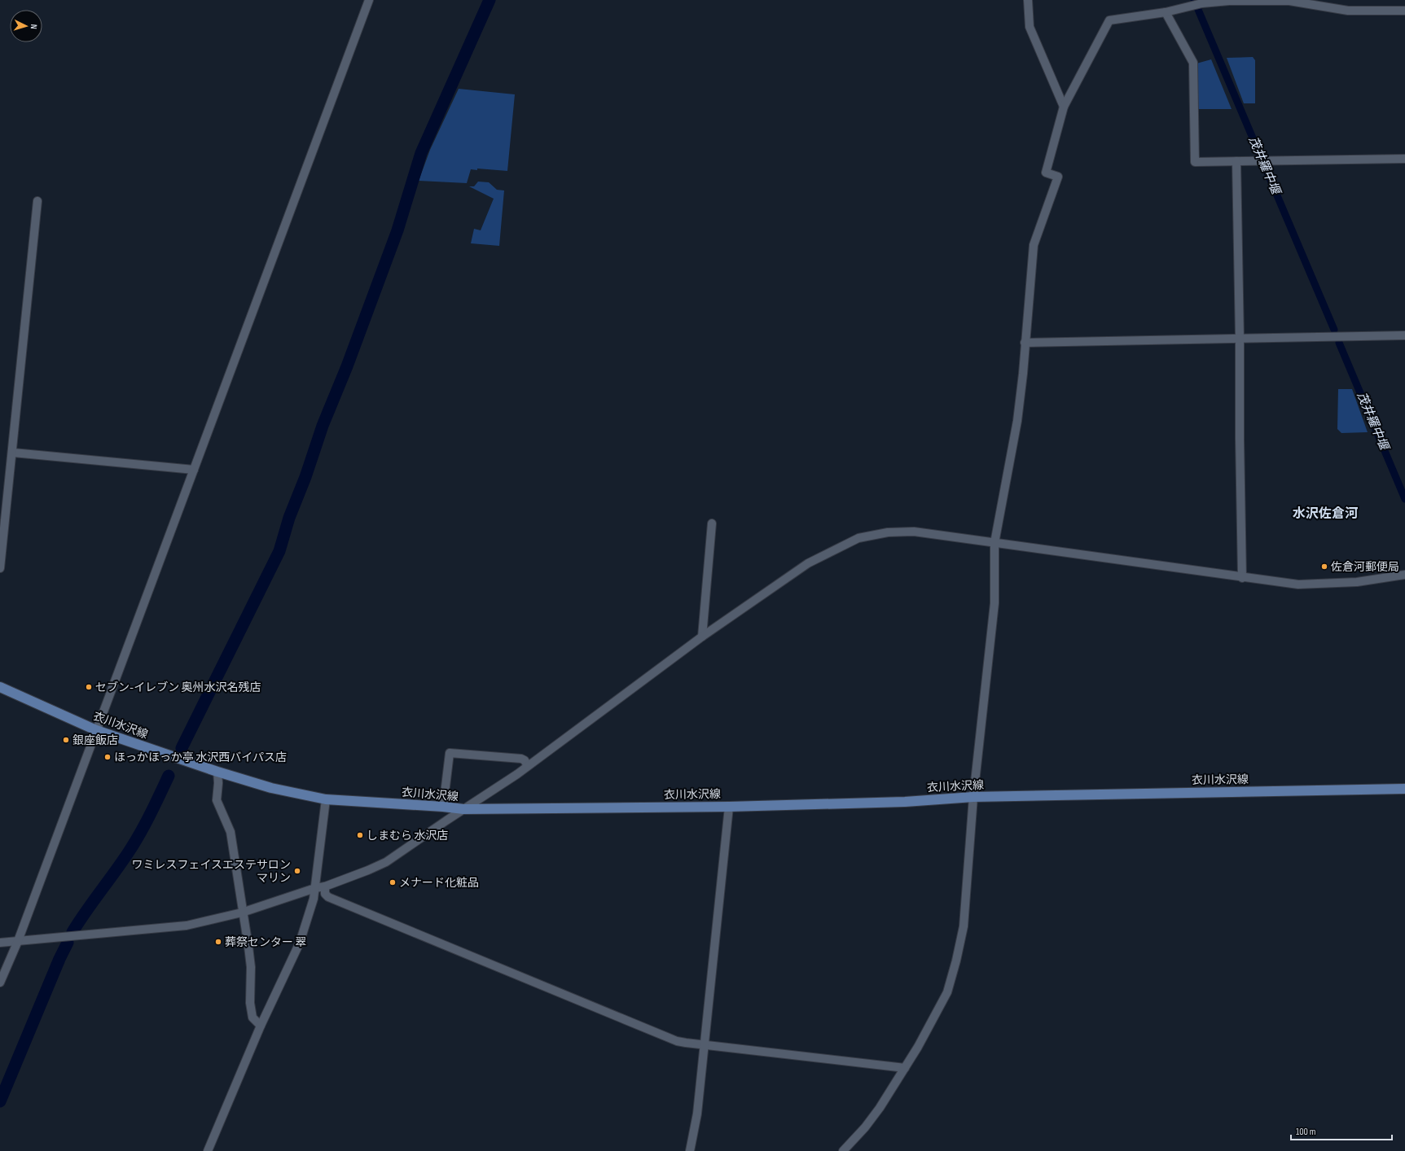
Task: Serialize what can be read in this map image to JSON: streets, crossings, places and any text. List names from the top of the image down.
{
  "streets": {
    "main road": ["衣川水沢線"]
  },
  "districts": ["水沢佐倉河"],
  "water": ["茂井羅中堰"],
  "places": [
    "佐倉河郵便局",
    "セブン-イレブン 奥州水沢名残店",
    "銀座飯店",
    "ほっかほっか亭 水沢西バイパス店",
    "しまむら 水沢店",
    "ワミレスフェイスエステサロン マリン",
    "メナード化粧品",
    "葬祭センター 翠"
  ],
  "scale_bar": "100 m",
  "north": "right"
}
